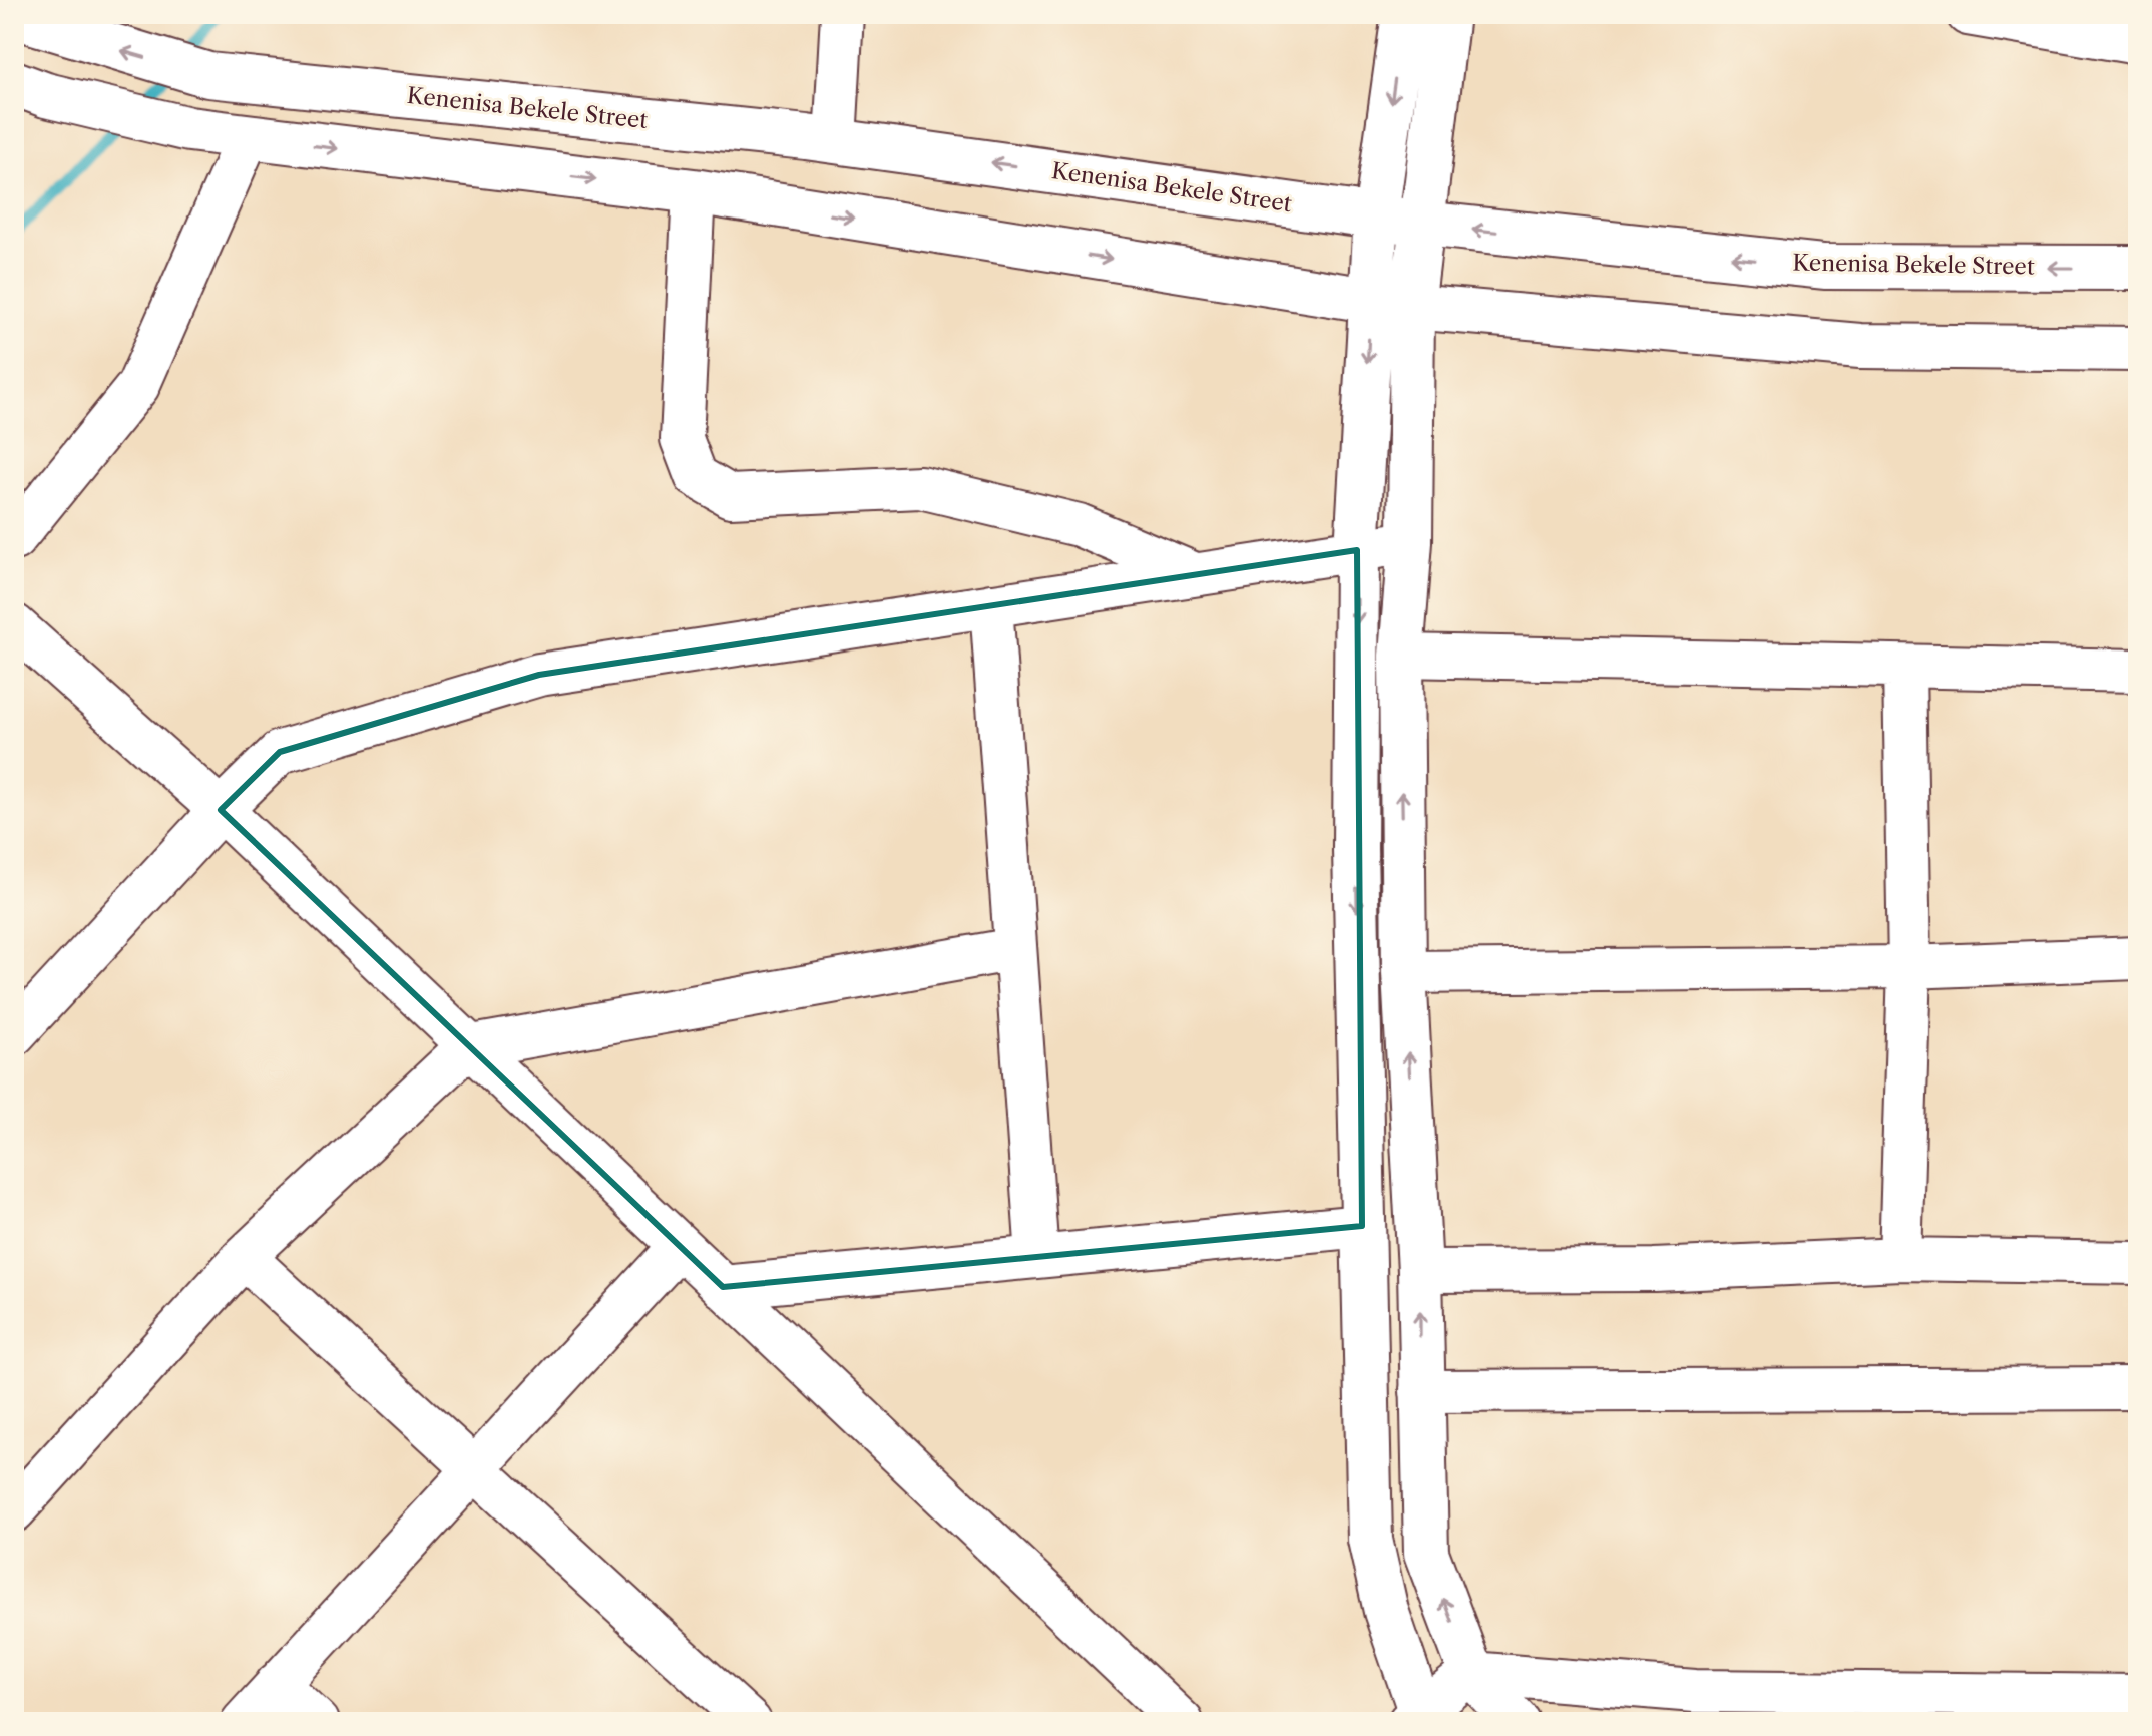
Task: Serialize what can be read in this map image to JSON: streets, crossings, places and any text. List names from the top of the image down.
{
  "streets": {
    "main road": ["Kenenisa Bekele Street"]
  }
}
